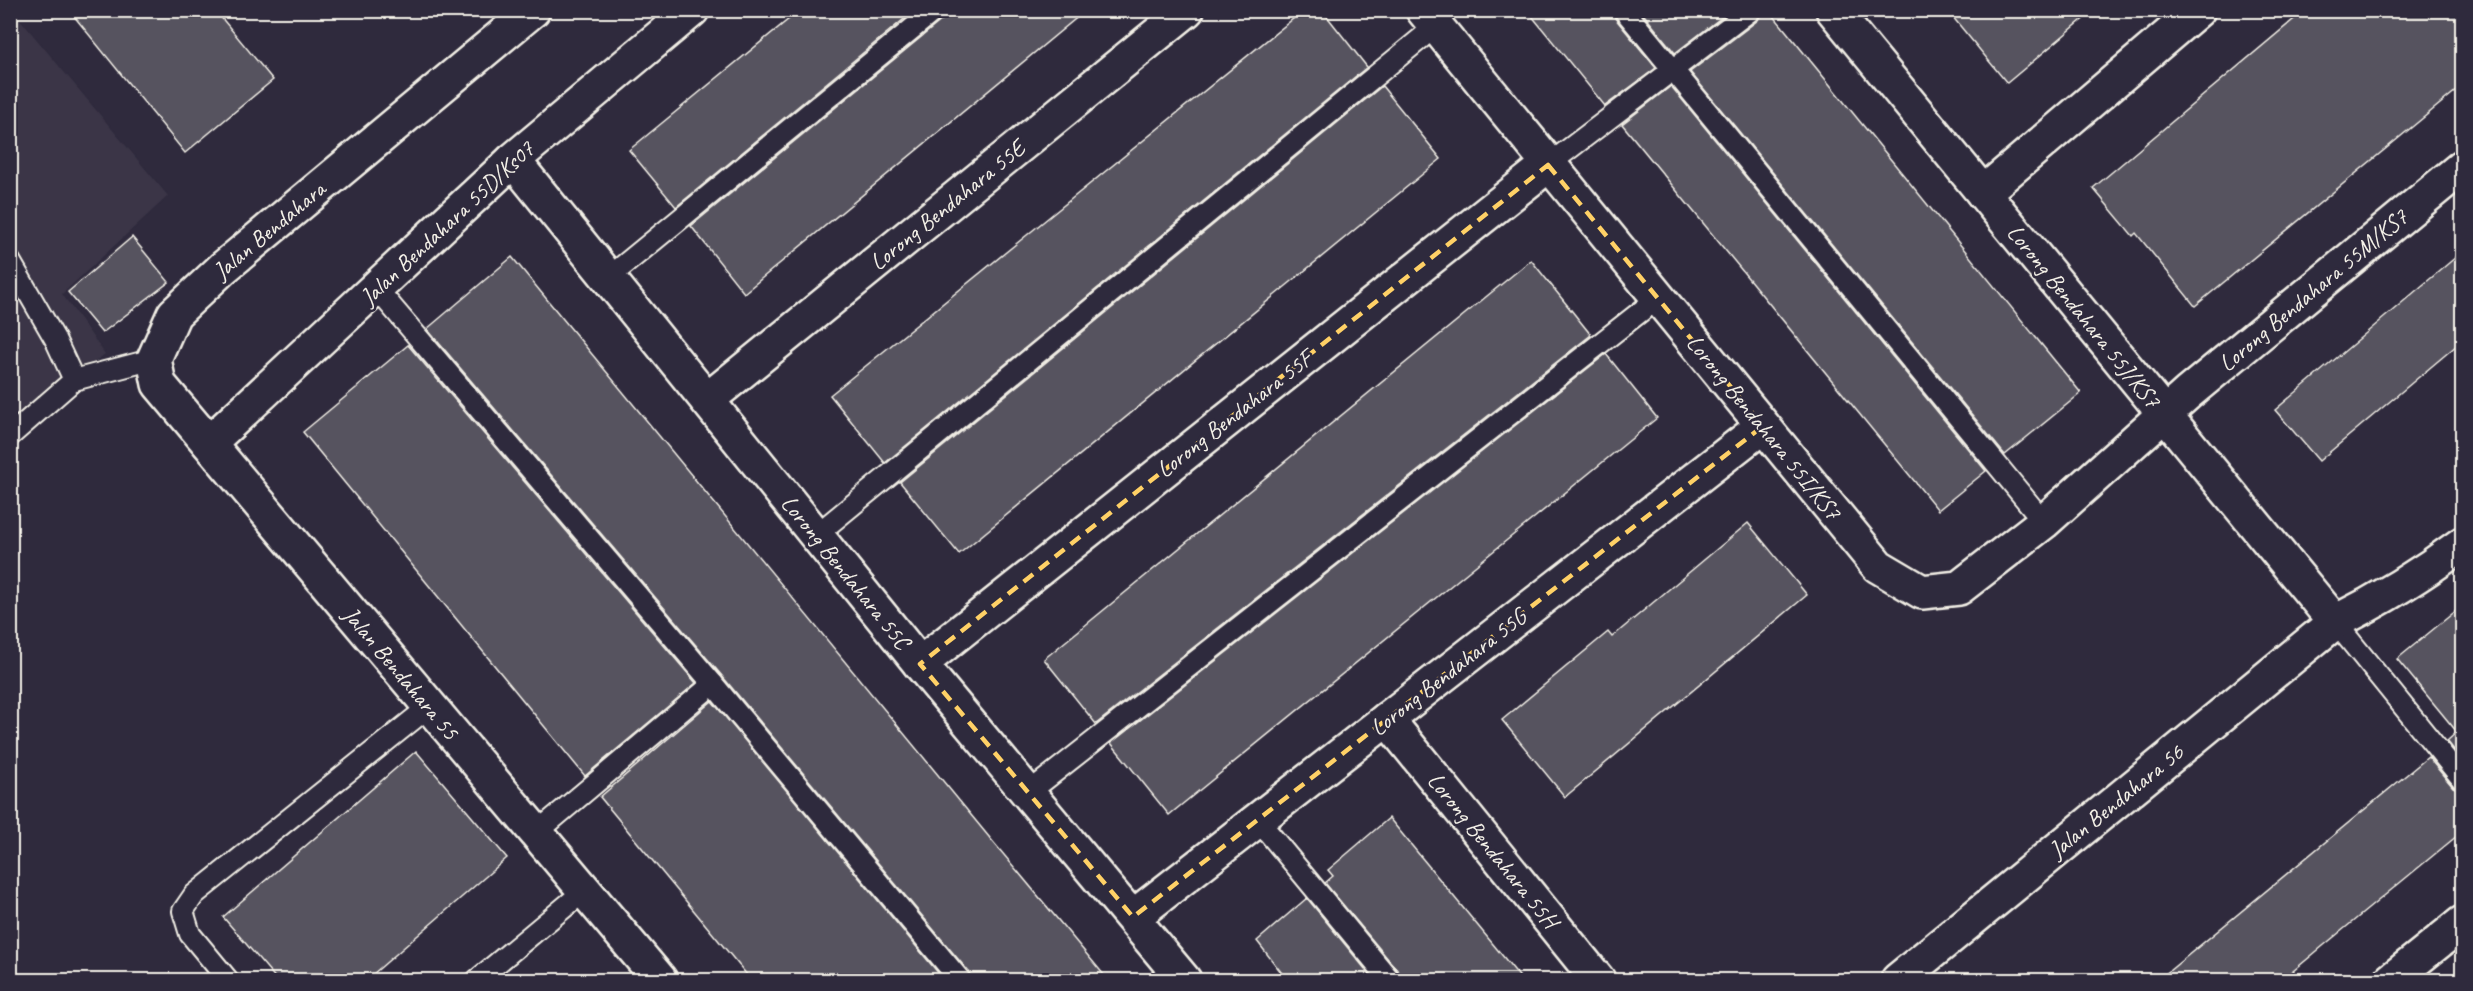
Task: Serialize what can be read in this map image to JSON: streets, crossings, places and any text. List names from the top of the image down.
{
  "streets": {
    "street": [
      "Lorong Bendahara 55E",
      "Jalan Bendahara 55D/Ks07",
      "Jalan Bendahara",
      "Lorong Bendahara 55M/KS7",
      "Lorong Bendahara 55J/KS7",
      "Lorong Bendahara 55F",
      "Lorong Bendahara 55I/KS7",
      "Lorong Bendahara 55C",
      "Lorong Bendahara 55G",
      "Jalan Bendahara 55",
      "Jalan Bendahara 56",
      "Lorong Bendahara 55H"
    ]
  },
  "crossings": [
    ["Lorong Bendahara 55E", "Lorong Bendahara 55C"],
    ["Jalan Bendahara 55D/Ks07", "Lorong Bendahara 55C"],
    ["Jalan Bendahara 55D/Ks07", "Jalan Bendahara 55"],
    ["Jalan Bendahara", "Jalan Bendahara 55"],
    ["Lorong Bendahara 55M/KS7", "Lorong Bendahara 55J/KS7"],
    ["Lorong Bendahara 55M/KS7", "Lorong Bendahara 55I/KS7"],
    ["Lorong Bendahara 55J/KS7", "Lorong Bendahara 55I/KS7"],
    ["Lorong Bendahara 55J/KS7", "Jalan Bendahara 56"],
    ["Lorong Bendahara 55F", "Lorong Bendahara 55I/KS7"],
    ["Lorong Bendahara 55F", "Lorong Bendahara 55C"],
    ["Lorong Bendahara 55I/KS7", "Lorong Bendahara 55G"],
    ["Lorong Bendahara 55C", "Lorong Bendahara 55G"],
    ["Lorong Bendahara 55G", "Lorong Bendahara 55H"]
  ]
}
